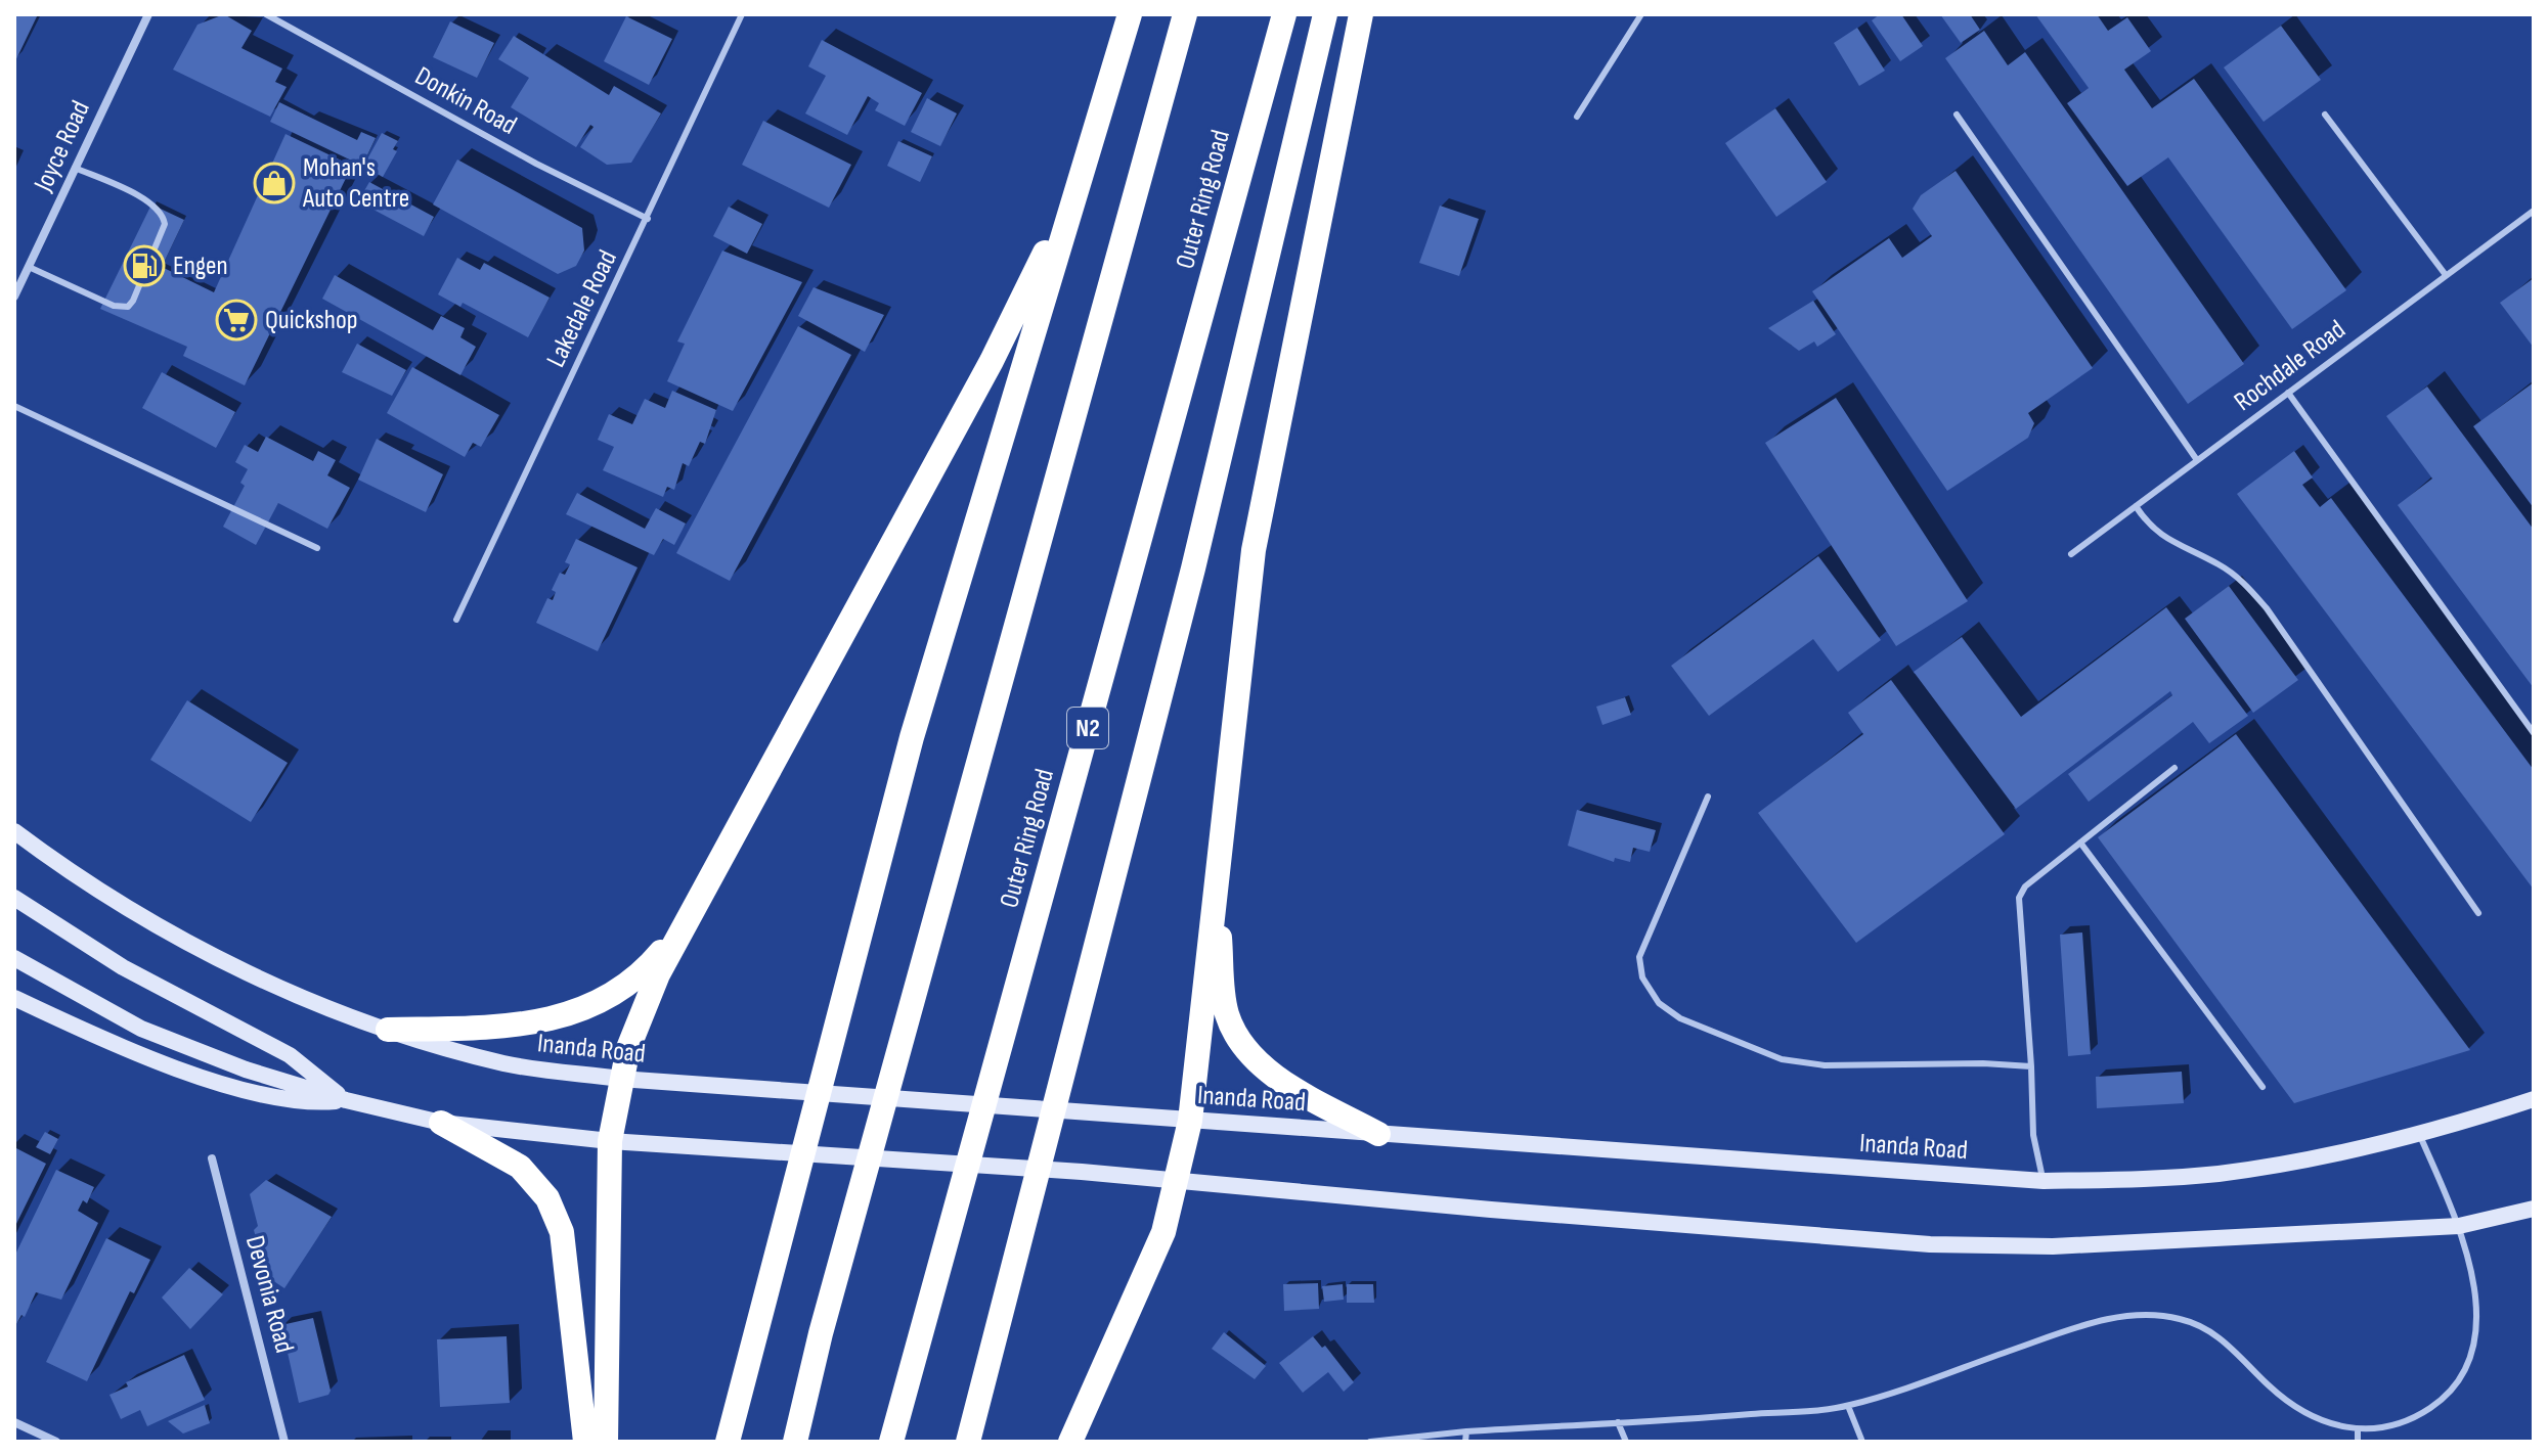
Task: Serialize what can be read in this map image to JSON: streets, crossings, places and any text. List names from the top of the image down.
{
  "streets": {
    "highway": ["Outer Ring Road", "N2"],
    "main road": ["Inanda Road"],
    "street": ["Joyce Road", "Devonia Road"],
    "lane": ["Donkin Road", "Lakedale Road", "Rochdale Road"]
  },
  "crossings": [
    ["Donkin Road", "Lakedale Road"]
  ],
  "places": {
    "shop": ["Mohan's Auto Centre"],
    "fuel station": ["Engen"],
    "supermarket": ["Quickshop"]
  }
}
